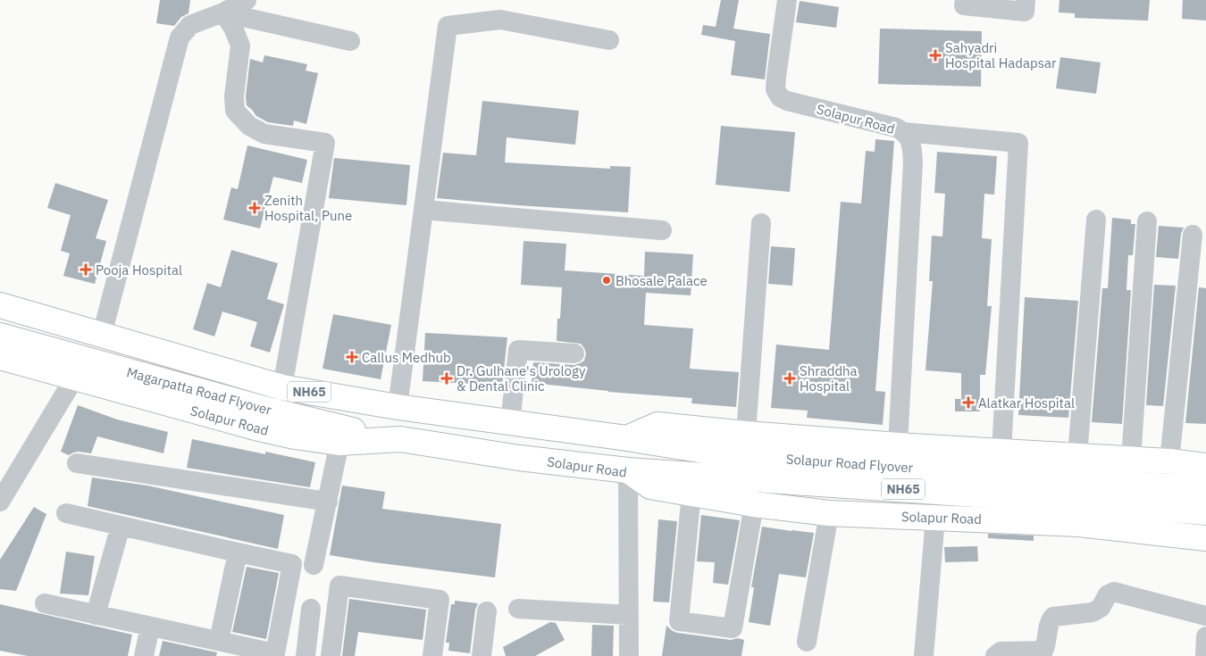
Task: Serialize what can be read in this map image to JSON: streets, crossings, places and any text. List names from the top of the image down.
{
  "streets": {
    "main road": [
      "Solapur Road",
      "Magarpatta Road Flyover",
      "NH65",
      "Solapur Road Flyover"
    ]
  },
  "crossings": [
    ["Solapur Road", "Magarpatta Road Flyover"],
    ["Solapur Road", "Solapur Road Flyover"],
    ["NH65", "Solapur Road Flyover"]
  ],
  "places": {
    "health": [
      "Sahyadri Hospital Hadapsar",
      "Zenith Hospital, Pune",
      "Pooja Hospital",
      "Callus Medhub",
      "Dr. Gulhane's Urology & Dental Clinic",
      "Shraddha Hospital",
      "Alatkar Hospital"
    ],
    "other": ["Bhosale Palace"]
  }
}
